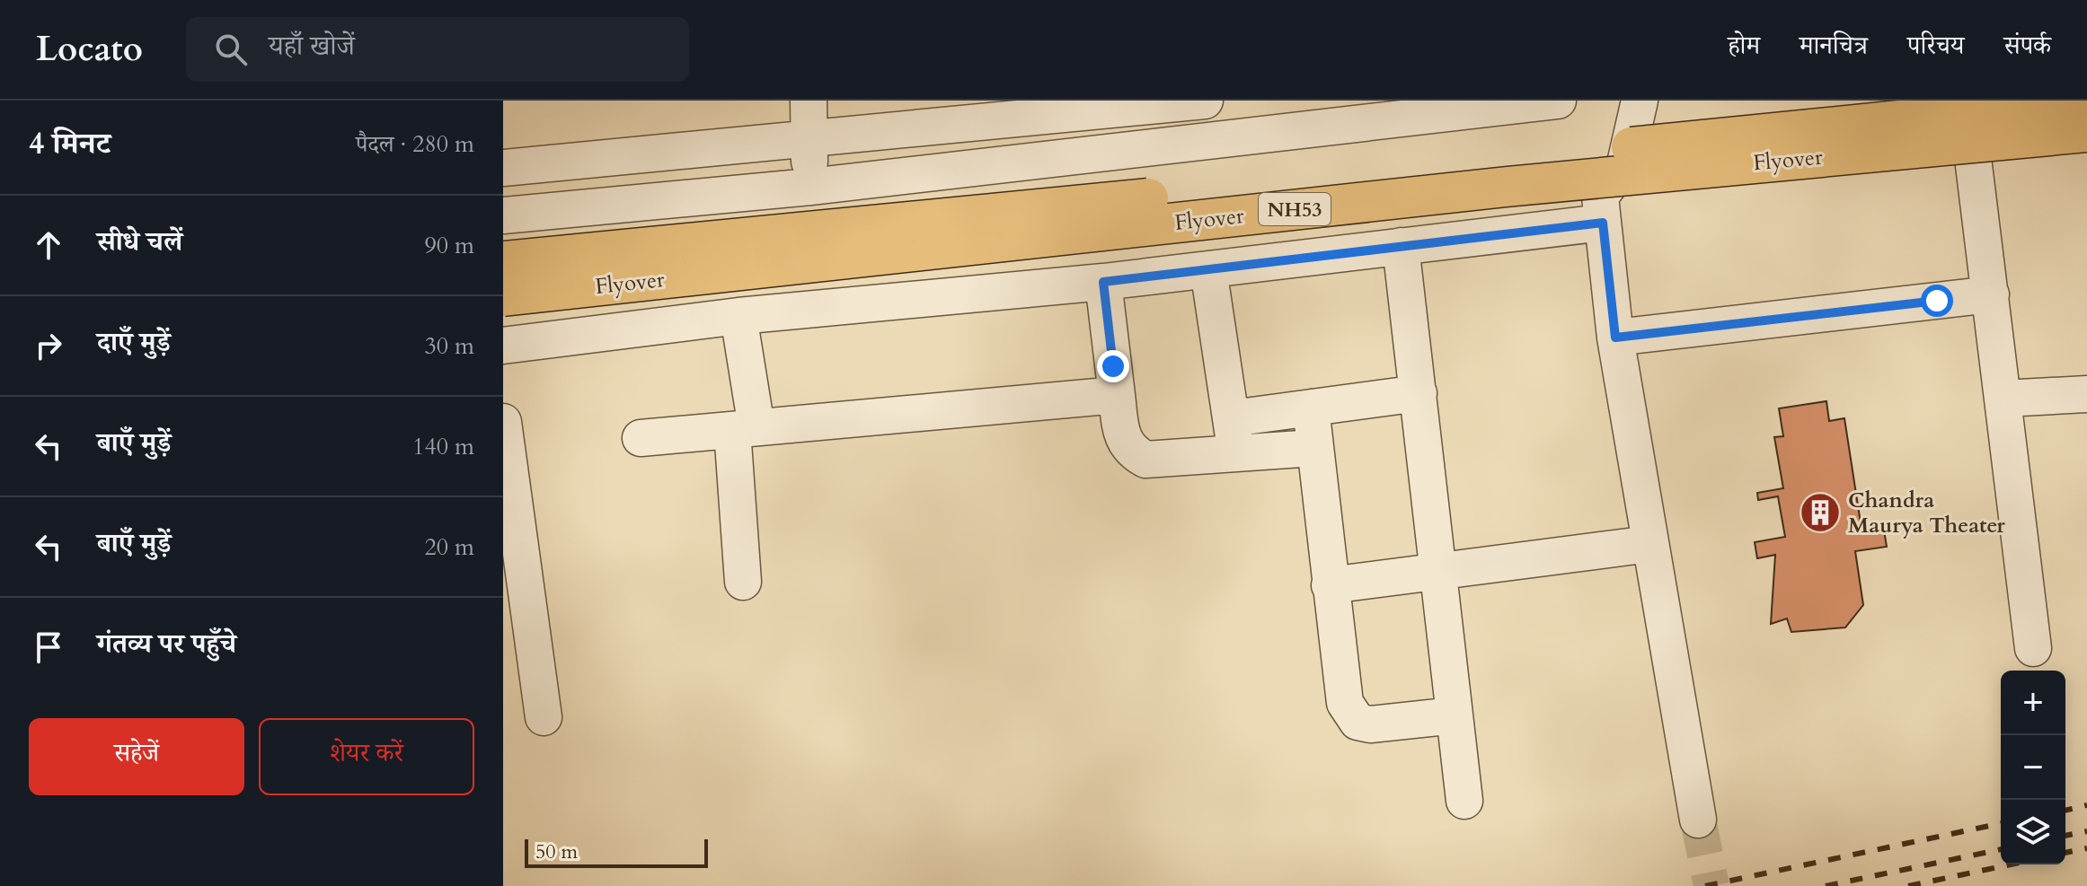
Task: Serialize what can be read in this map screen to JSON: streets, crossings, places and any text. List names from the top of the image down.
{
  "streets": {
    "highway": ["Flyover", "NH53"]
  },
  "places": {
    "building": ["Chandra Maurya Theater"]
  },
  "scale_bar": "50 m",
  "page": {
    "header": "Locato",
    "search": "यहाँ खोजें",
    "nav": [
      "होम",
      "मानचित्र",
      "परिचय",
      "संपर्क"
    ],
    "heading": ["4 मिनट", "पैदल · 280 m"],
    "list": [
      ["सीधे चलें", "90 m"],
      ["दाएँ मुड़ें", "30 m"],
      ["बाएँ मुड़ें", "140 m"],
      ["बाएँ मुड़ें", "20 m"],
      "गंतव्य पर पहुँचे"
    ],
    "map_buttons": ["+", "−"],
    "buttons": ["सहेजें", "शेयर करें"],
    "scale": "50 m"
  }
}
